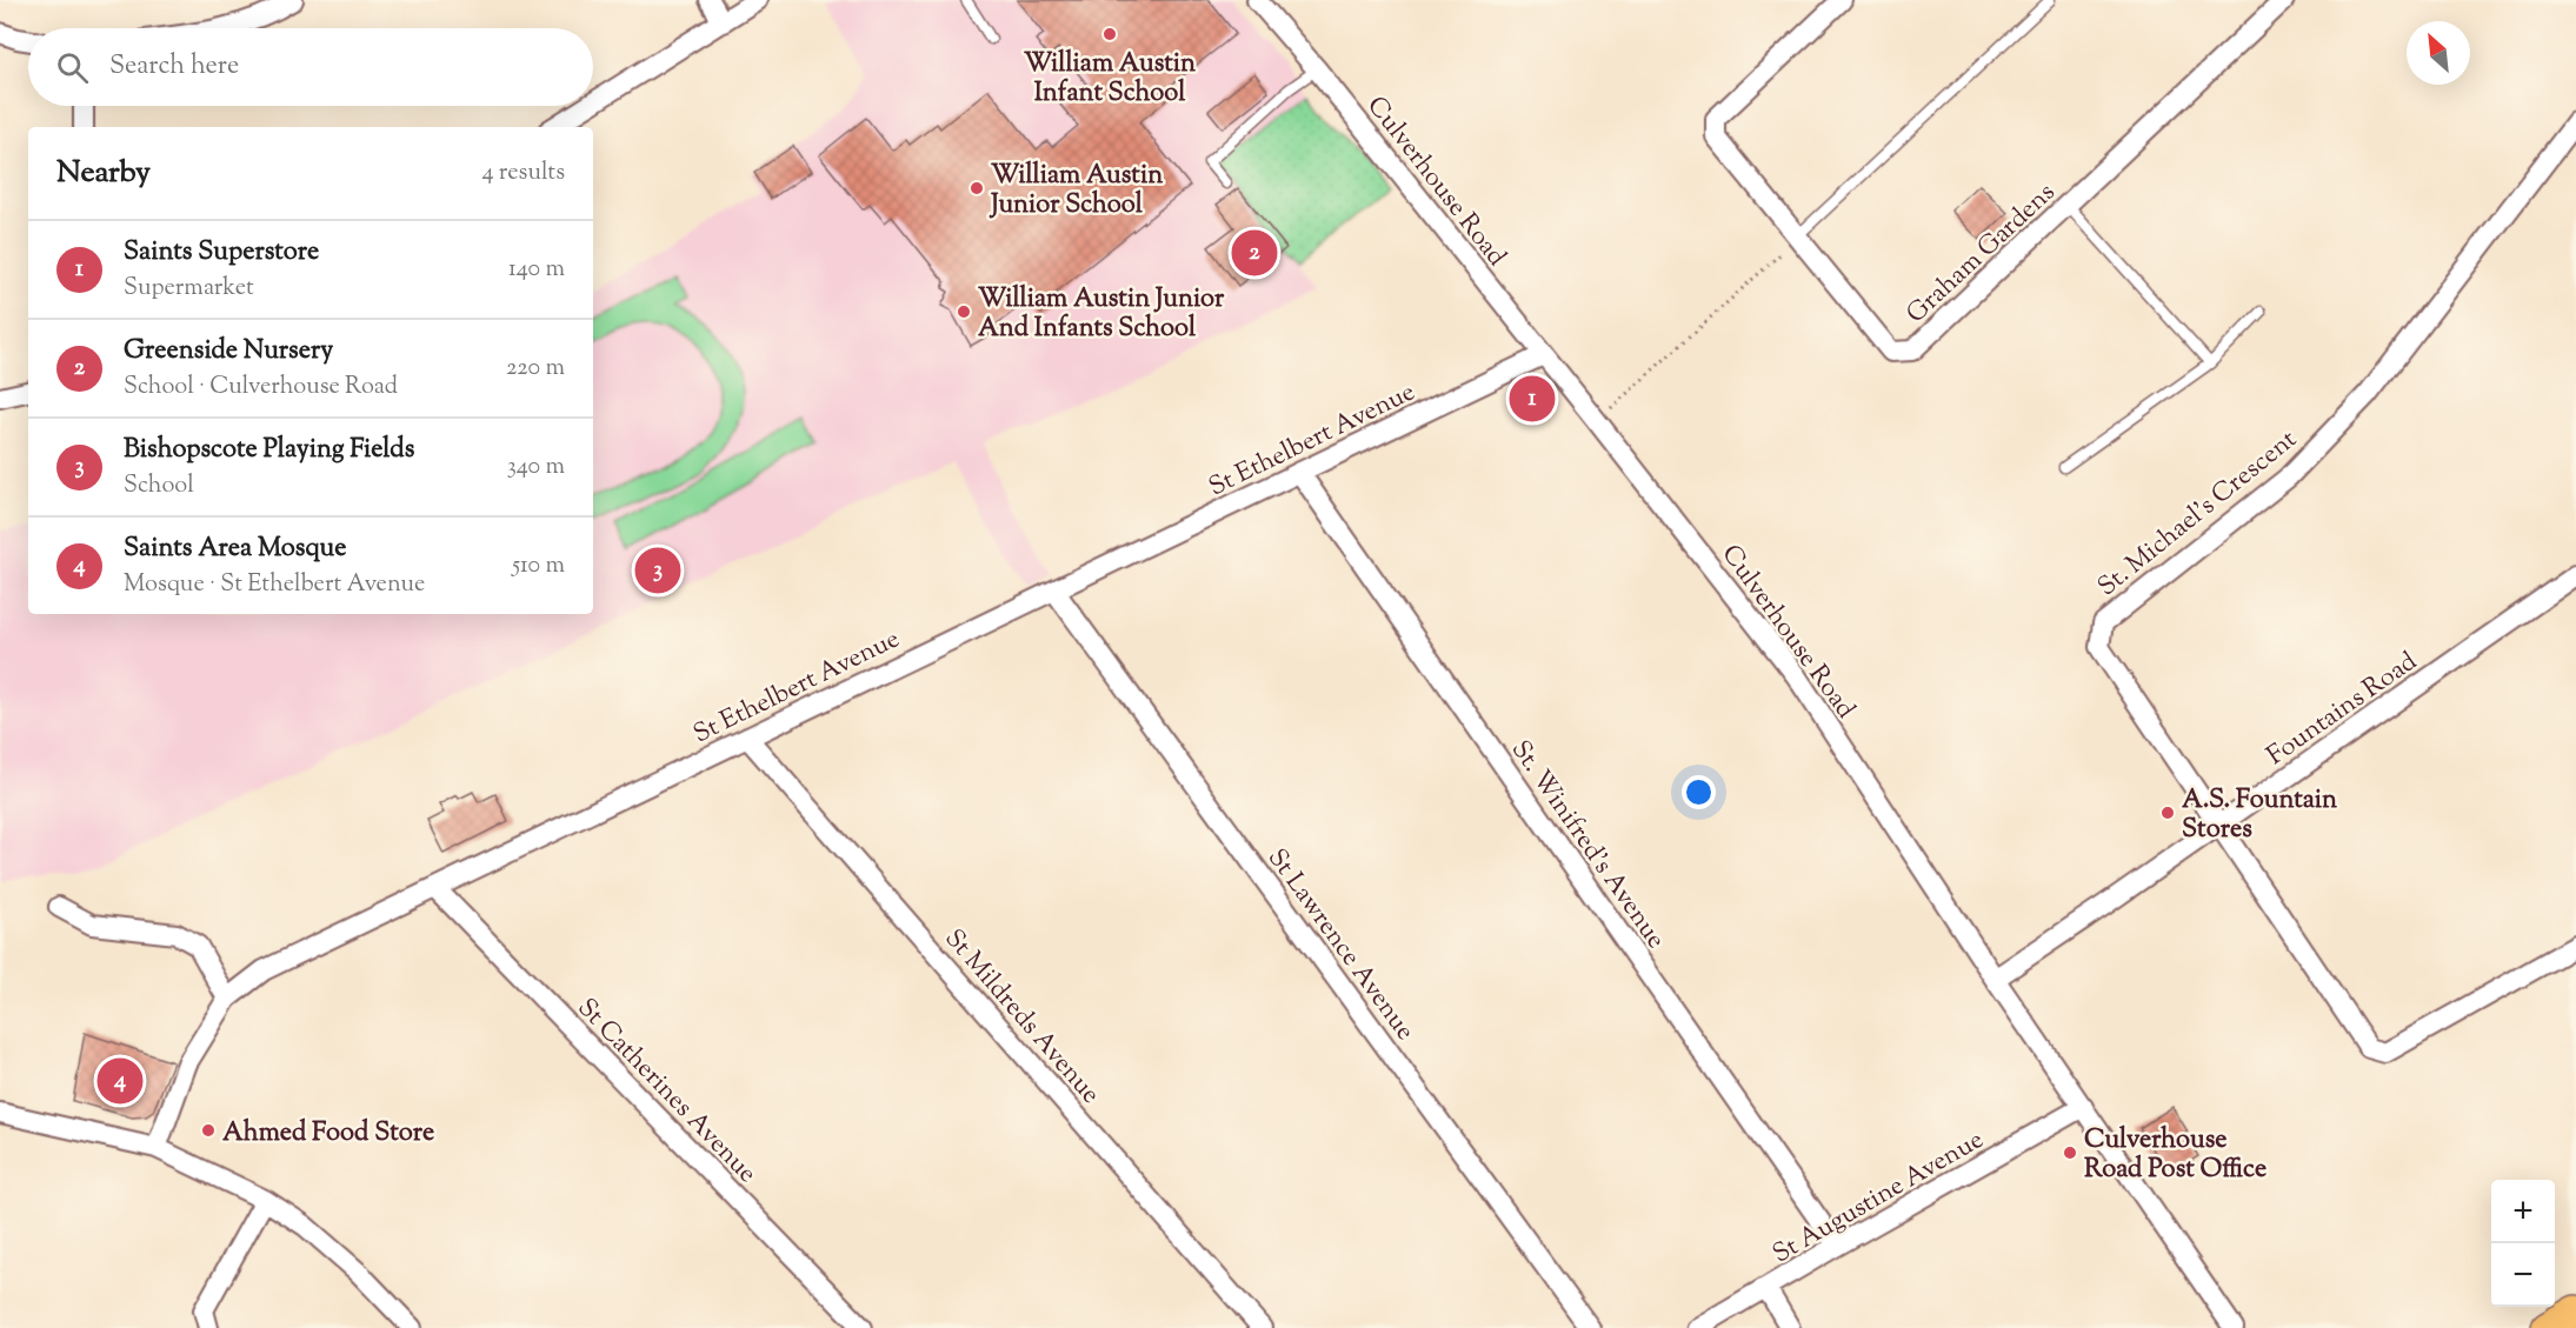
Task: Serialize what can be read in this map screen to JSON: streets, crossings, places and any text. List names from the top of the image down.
{
  "streets": {
    "street": [
      "Culverhouse Road",
      "Graham Gardens",
      "St Ethelbert Avenue",
      "St. Michael's Crescent",
      "Fountains Road",
      "St. Winifred's Avenue",
      "St Lawrence Avenue",
      "St Mildreds Avenue",
      "St Catherines Avenue",
      "St Augustine Avenue"
    ]
  },
  "crossings": [
    ["Culverhouse Road", "St Ethelbert Avenue"],
    ["Culverhouse Road", "Fountains Road"],
    ["Culverhouse Road", "St Augustine Avenue"],
    ["St Ethelbert Avenue", "St. Winifred's Avenue"],
    ["St Ethelbert Avenue", "St Lawrence Avenue"],
    ["St Ethelbert Avenue", "St Mildreds Avenue"],
    ["St Ethelbert Avenue", "St Catherines Avenue"],
    ["St. Michael's Crescent", "Fountains Road"],
    ["St. Winifred's Avenue", "St Augustine Avenue"]
  ],
  "places": [
    "William Austin Infant School",
    "William Austin Junior School",
    "William Austin Junior And Infants School",
    "A.S. Fountain Stores",
    "Ahmed Food Store",
    "Culverhouse Road Post Office"
  ],
  "north": "top left",
  "page": {
    "search": "Search here",
    "heading": ["Nearby", "4 results"],
    "list": [
      {
        "mark": "1",
        "name": "Saints Superstore",
        "note": "Supermarket",
        "value": "140 m"
      },
      {
        "mark": "2",
        "name": "Greenside Nursery",
        "note": "School · Culverhouse Road",
        "value": "220 m"
      },
      {
        "mark": "3",
        "name": "Bishopscote Playing Fields",
        "note": "School",
        "value": "340 m"
      },
      {
        "mark": "4",
        "name": "Saints Area Mosque",
        "note": "Mosque · St Ethelbert Avenue",
        "value": "510 m"
      }
    ],
    "pins": [
      "2",
      "1",
      "3",
      "4"
    ],
    "map_buttons": ["+", "−"]
  }
}
